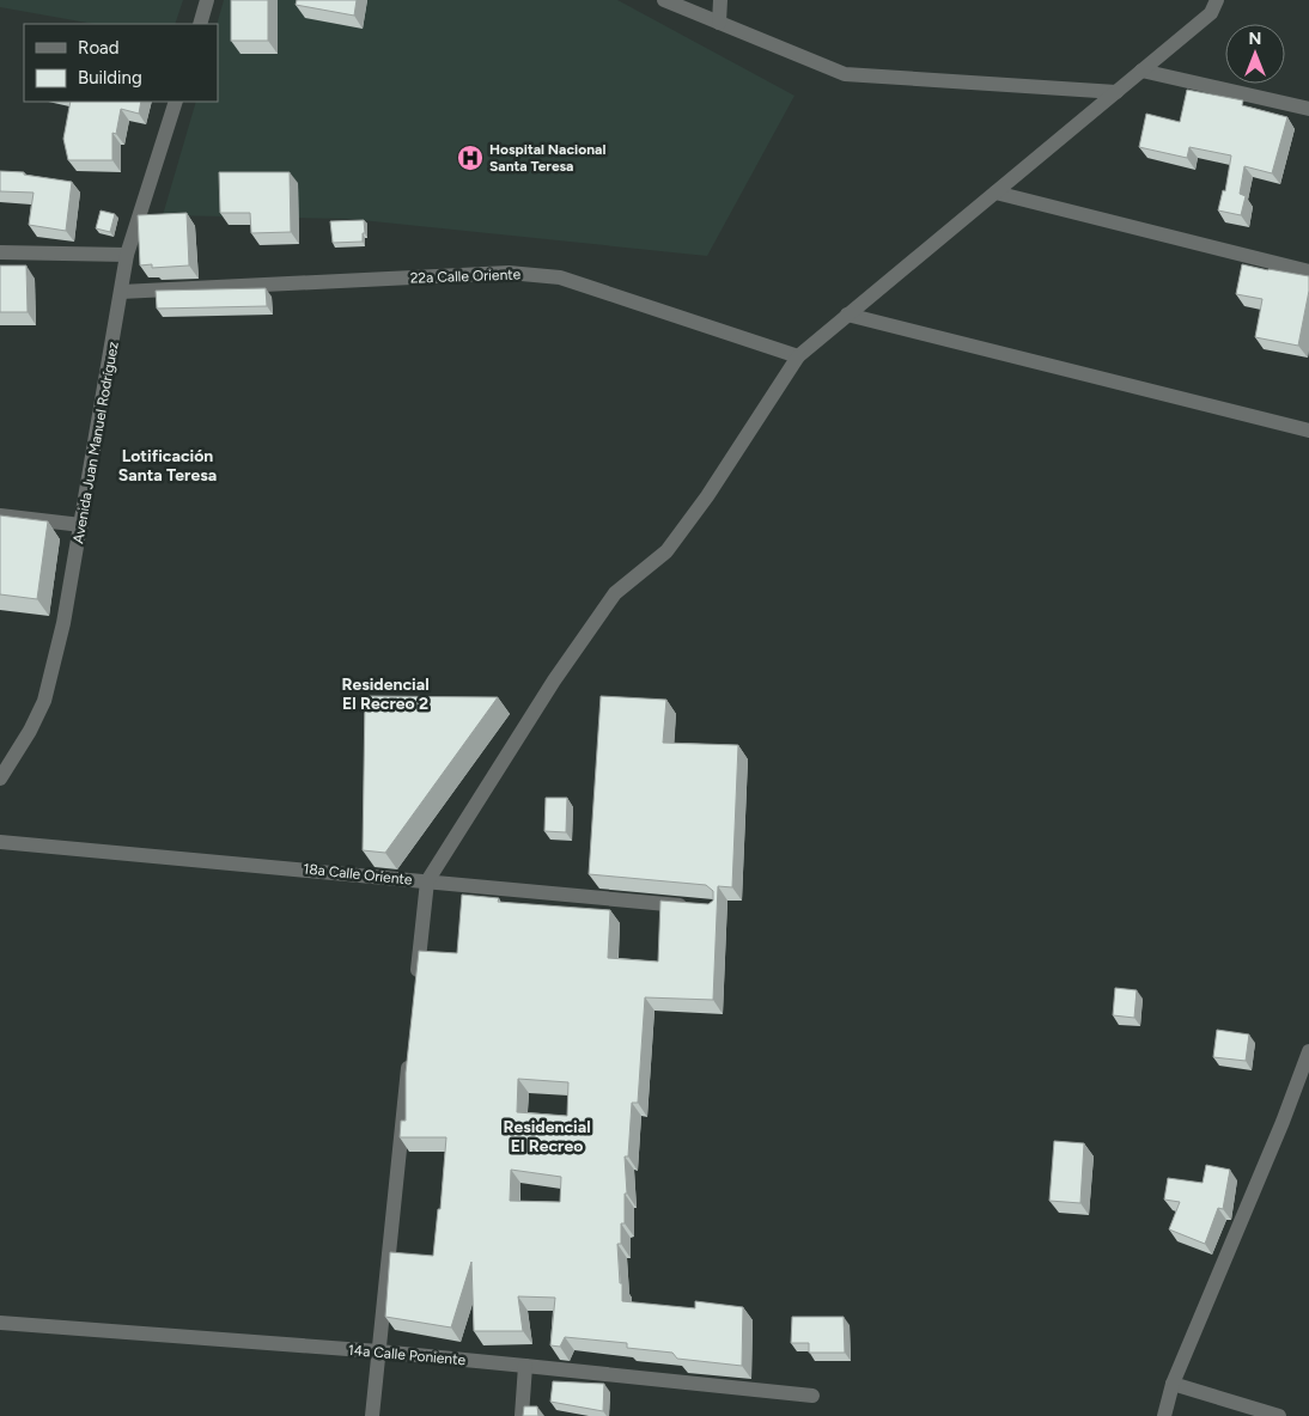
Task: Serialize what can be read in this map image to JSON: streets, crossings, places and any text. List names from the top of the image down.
{
  "streets": {
    "street": [
      "22a Calle Oriente",
      "Avenida Juan Manuel Rodríguez",
      "18a Calle Oriente",
      "14a Calle Poniente"
    ]
  },
  "crossings": [
    ["22a Calle Oriente", "Avenida Juan Manuel Rodríguez"]
  ],
  "districts": ["Lotificación Santa Teresa", "Residencial El Recreo 2", "Residencial El Recreo"],
  "places": {
    "hospital": ["Hospital Nacional Santa Teresa"]
  },
  "legend": ["Road", "Building"],
  "north": "top"
}
